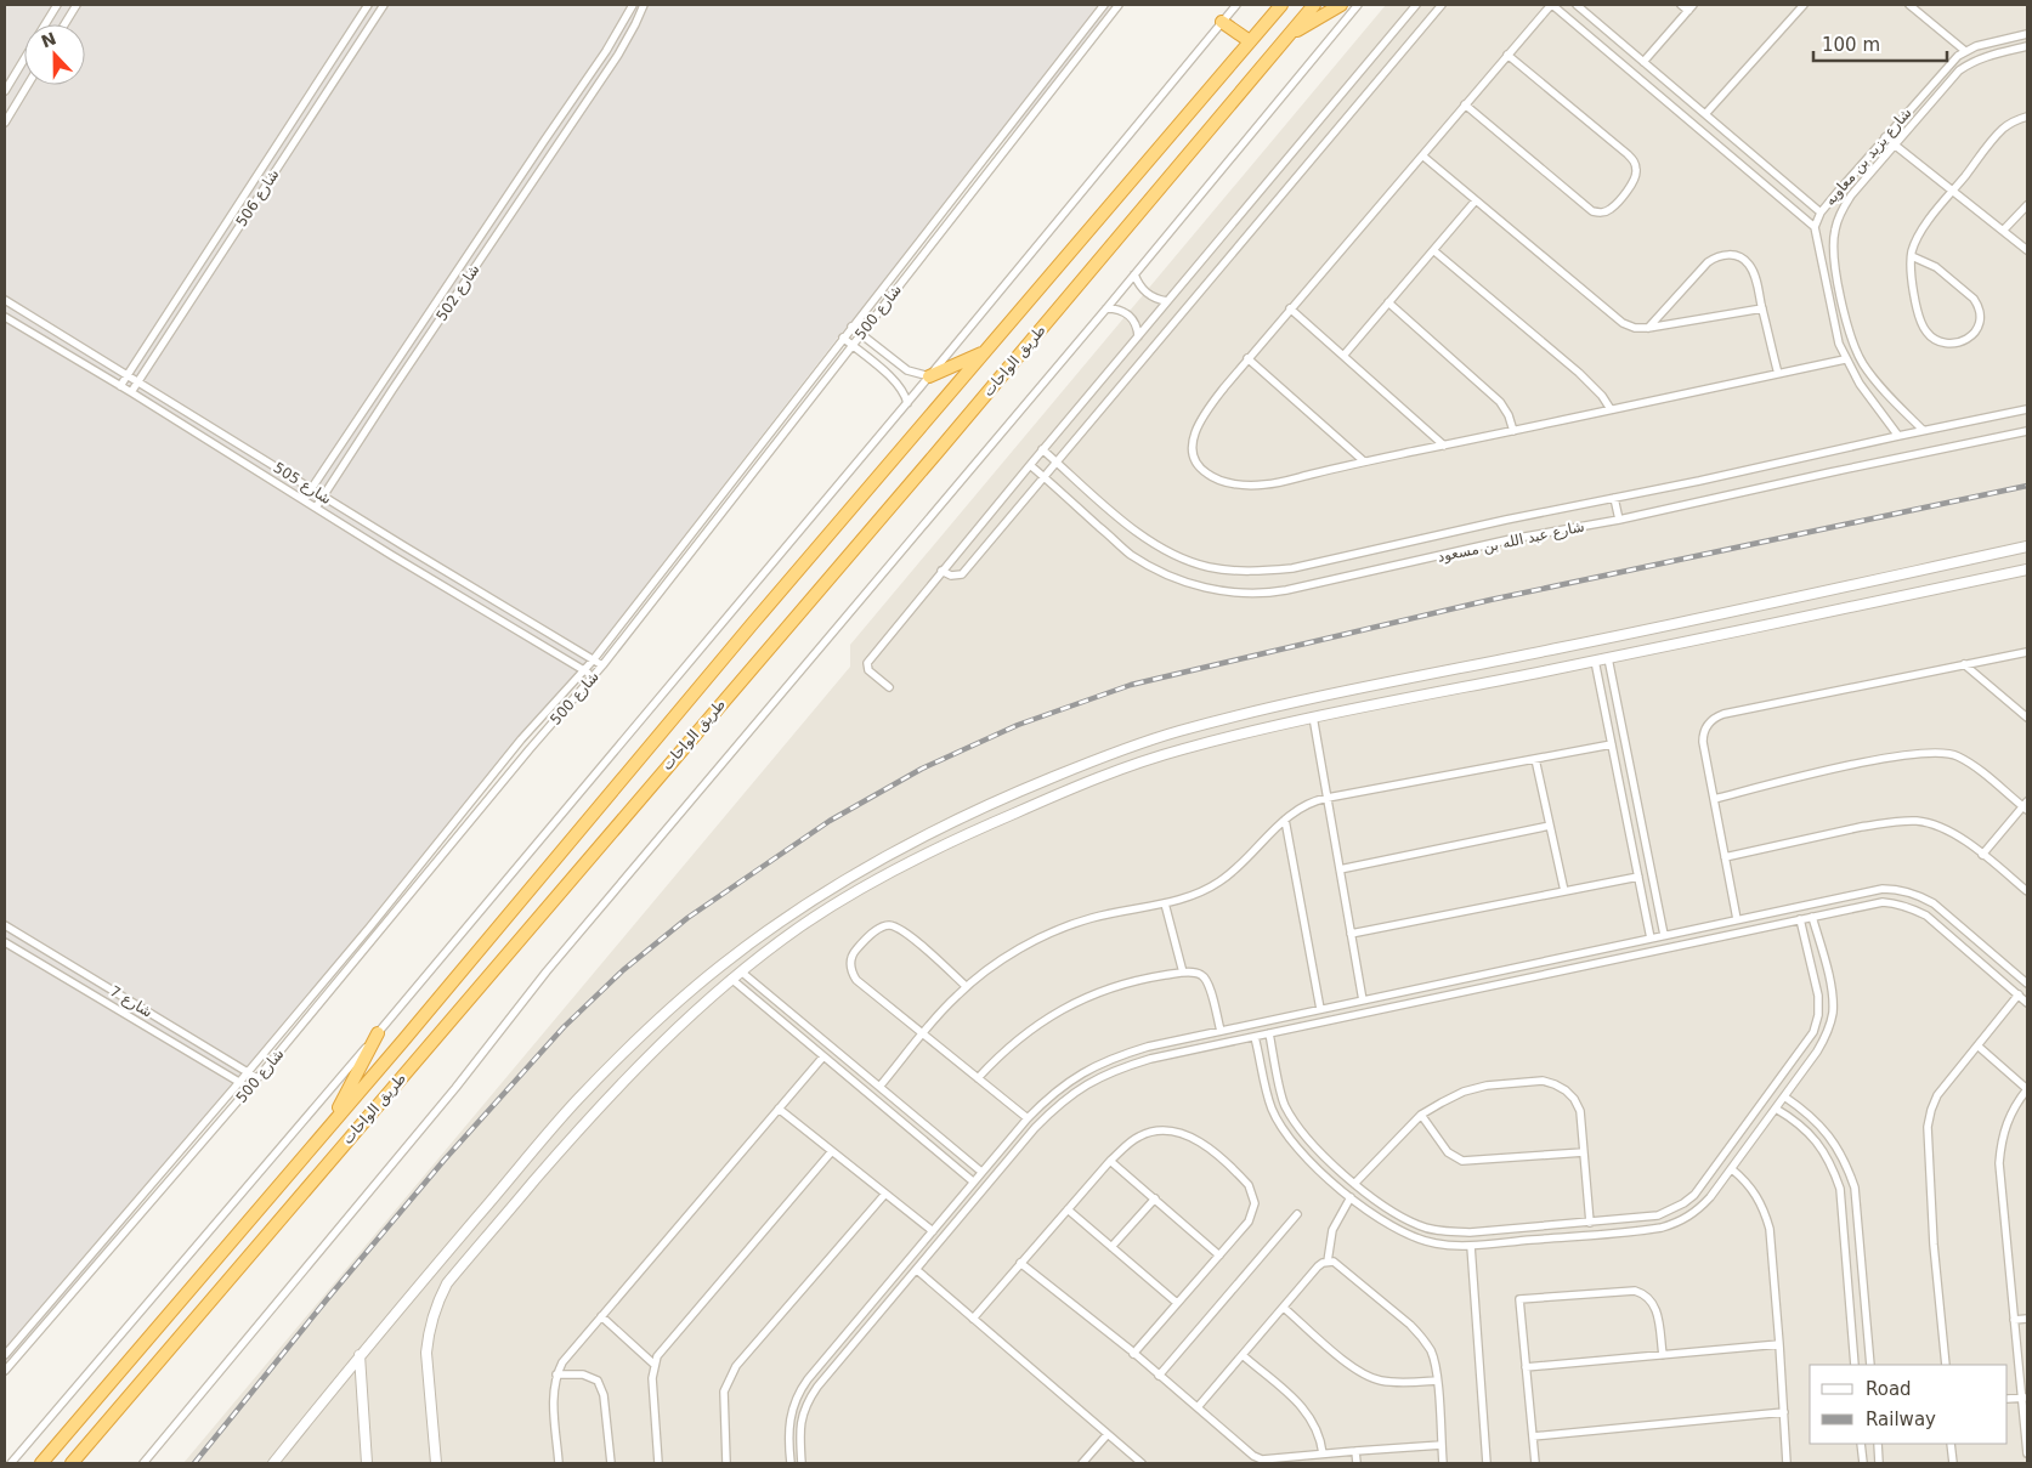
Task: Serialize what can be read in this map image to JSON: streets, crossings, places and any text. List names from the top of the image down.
{
  "streets": {
    "highway": ["طريق الواحات"],
    "street": [
      "شارع يزيد بن معاويه",
      "شارع 506",
      "شارع 502",
      "شارع 500",
      "شارع 505",
      "شارع عبد الله بن مسعود",
      "شارع 7"
    ]
  },
  "crossings": [
    ["شارع يزيد بن معاويه", "شارع عبد الله بن مسعود"],
    ["شارع 506", "شارع 505"],
    ["شارع 502", "شارع 505"],
    ["شارع 500", "شارع 505"],
    ["شارع 500", "شارع 7"]
  ],
  "legend": ["Road", "Railway"],
  "scale_bar": "100 m",
  "north": "top"
}
